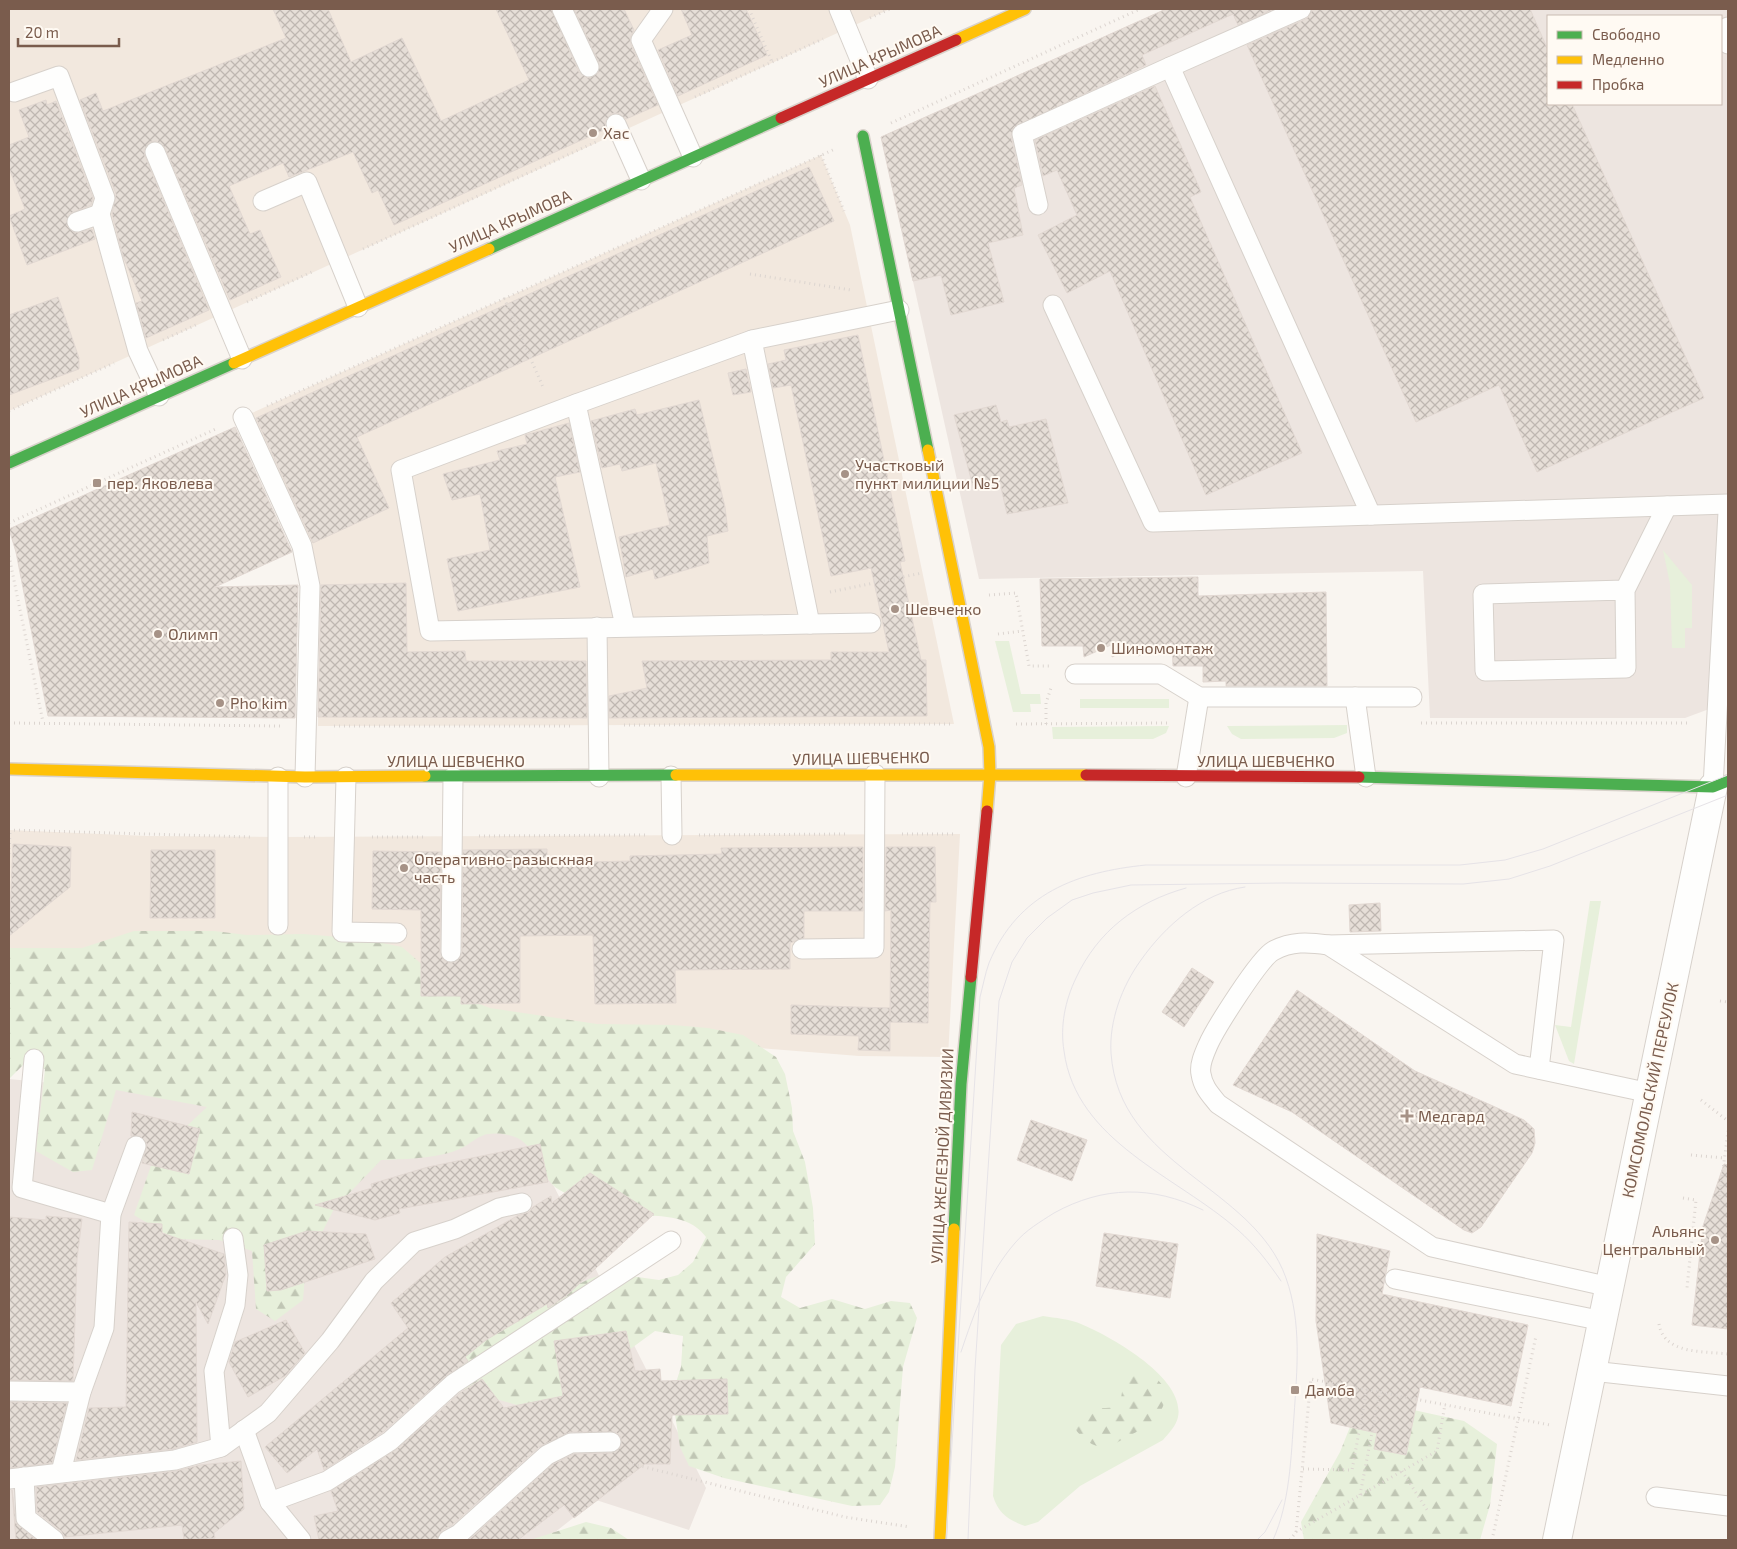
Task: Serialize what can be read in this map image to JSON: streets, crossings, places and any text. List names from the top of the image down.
{
  "streets": {
    "street": [
      "УЛИЦА КРЫМОВА",
      "УЛИЦА ШЕВЧЕНКО",
      "КОМСОМОЛЬСКИЙ ПЕРЕУЛОК",
      "УЛИЦА ЖЕЛЕЗНОЙ ДИВИЗИИ"
    ]
  },
  "crossings": [
    ["УЛИЦА ШЕВЧЕНКО", "КОМСОМОЛЬСКИЙ ПЕРЕУЛОК"],
    ["УЛИЦА ШЕВЧЕНКО", "УЛИЦА ЖЕЛЕЗНОЙ ДИВИЗИИ"]
  ],
  "places": {
    "other": [
      "Хас",
      "Участковый пункт милиции №5",
      "Шевченко",
      "Олимп",
      "Шиномонтаж",
      "Pho kim",
      "Оперативно-разыскная часть",
      "Альянс Центральный"
    ],
    "transit": ["пер. Яковлева", "Дамба"],
    "health": ["Медгард"]
  },
  "legend": ["Свободно", "Медленно", "Пробка"],
  "scale_bar": "20 m"
}
